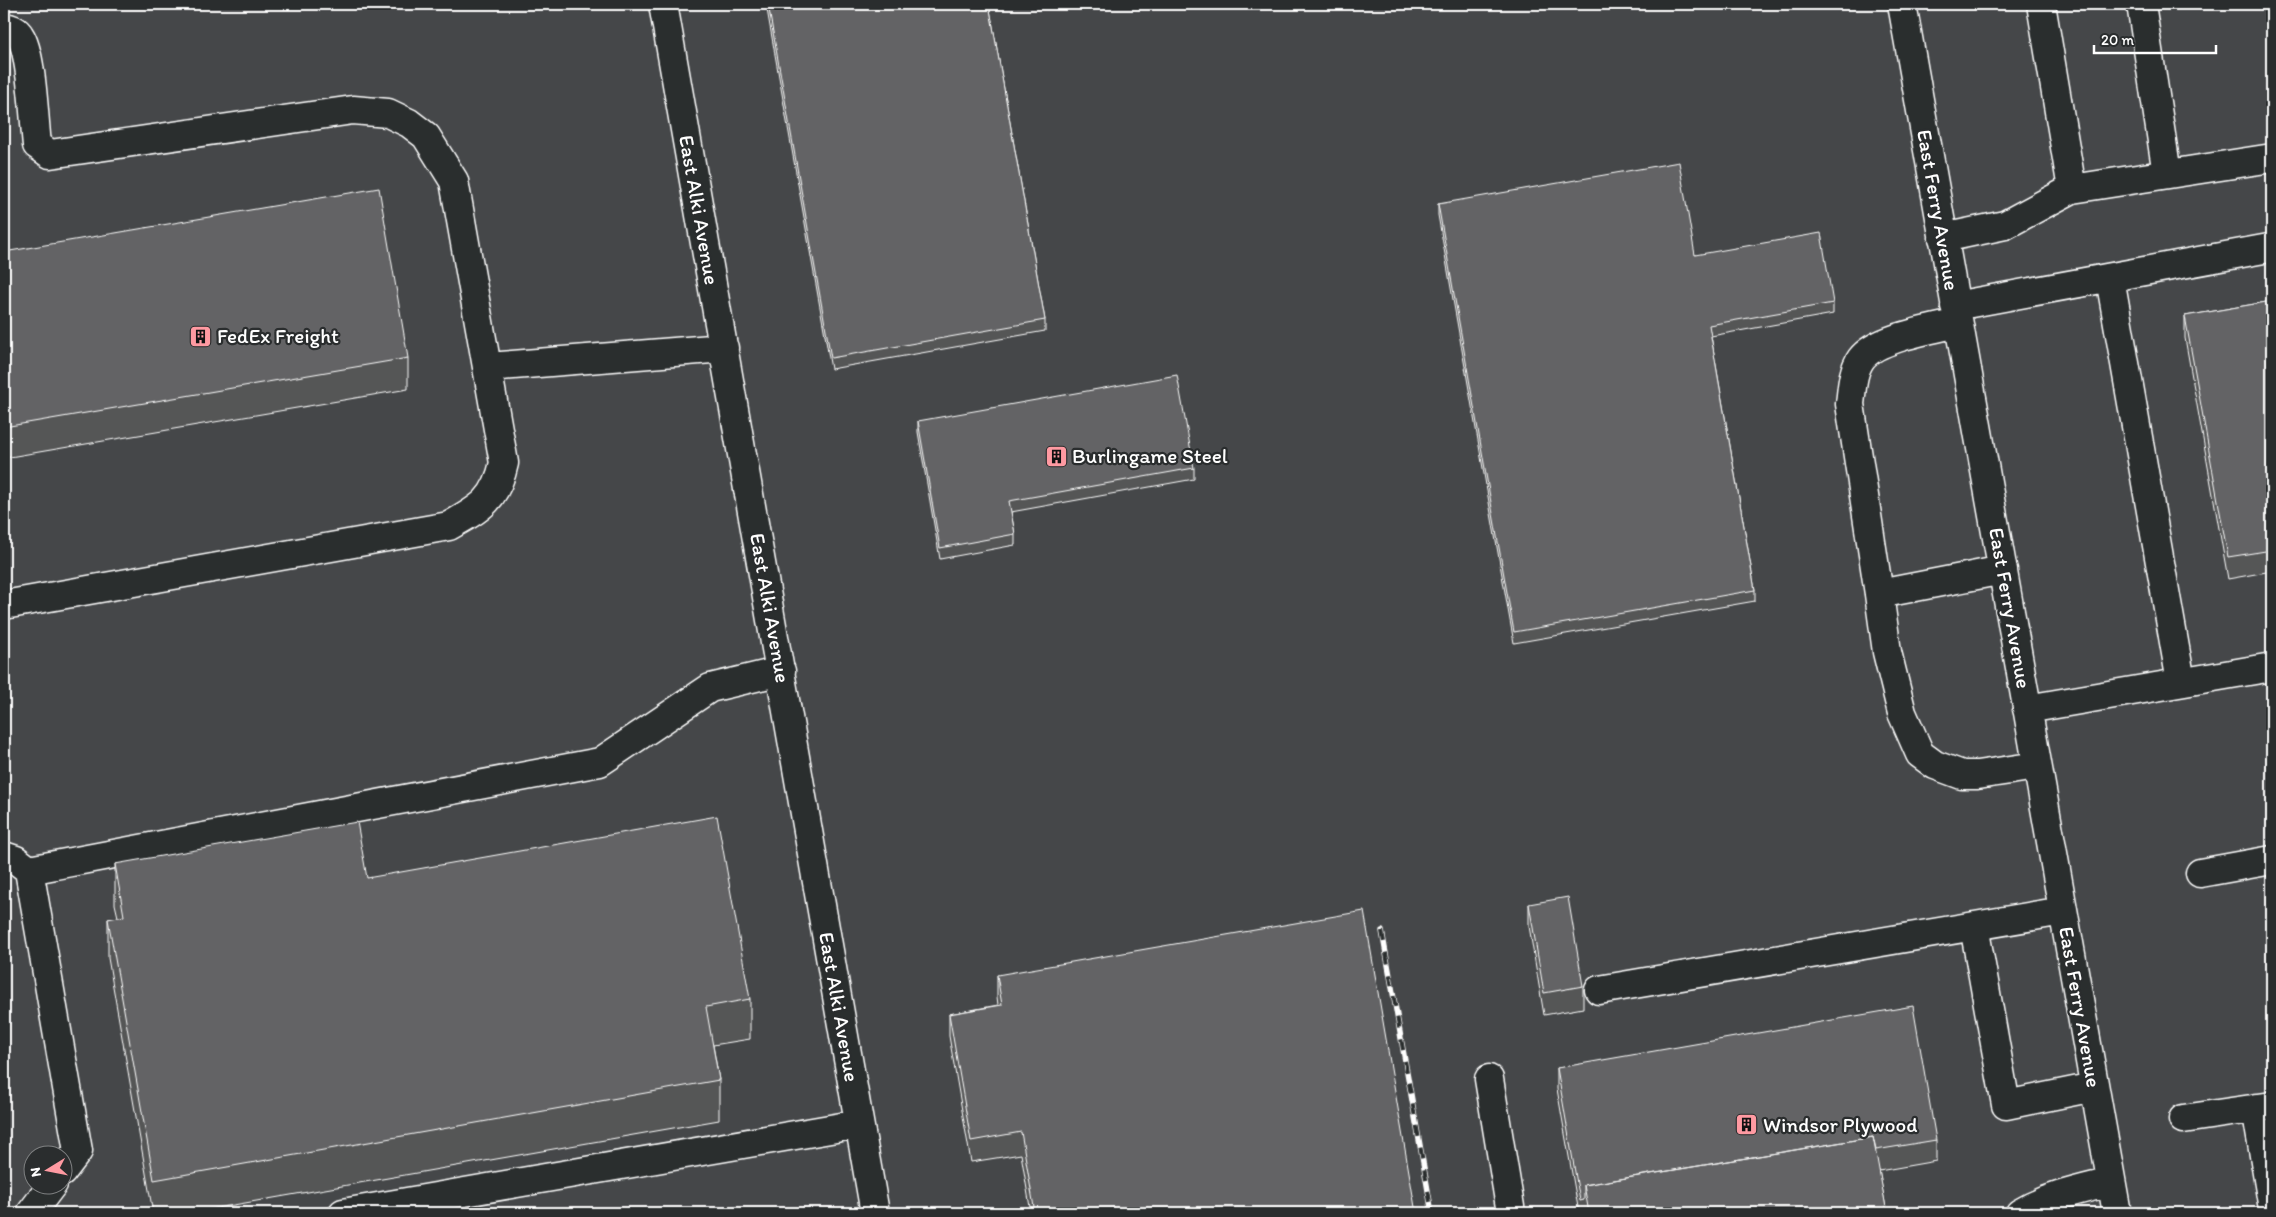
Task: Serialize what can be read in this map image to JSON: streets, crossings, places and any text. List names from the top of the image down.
{
  "streets": {
    "street": ["East Alki Avenue", "East Ferry Avenue"]
  },
  "places": {
    "building": ["FedEx Freight", "Burlingame Steel", "Windsor Plywood"]
  },
  "scale_bar": "20 m",
  "north": "left"
}
